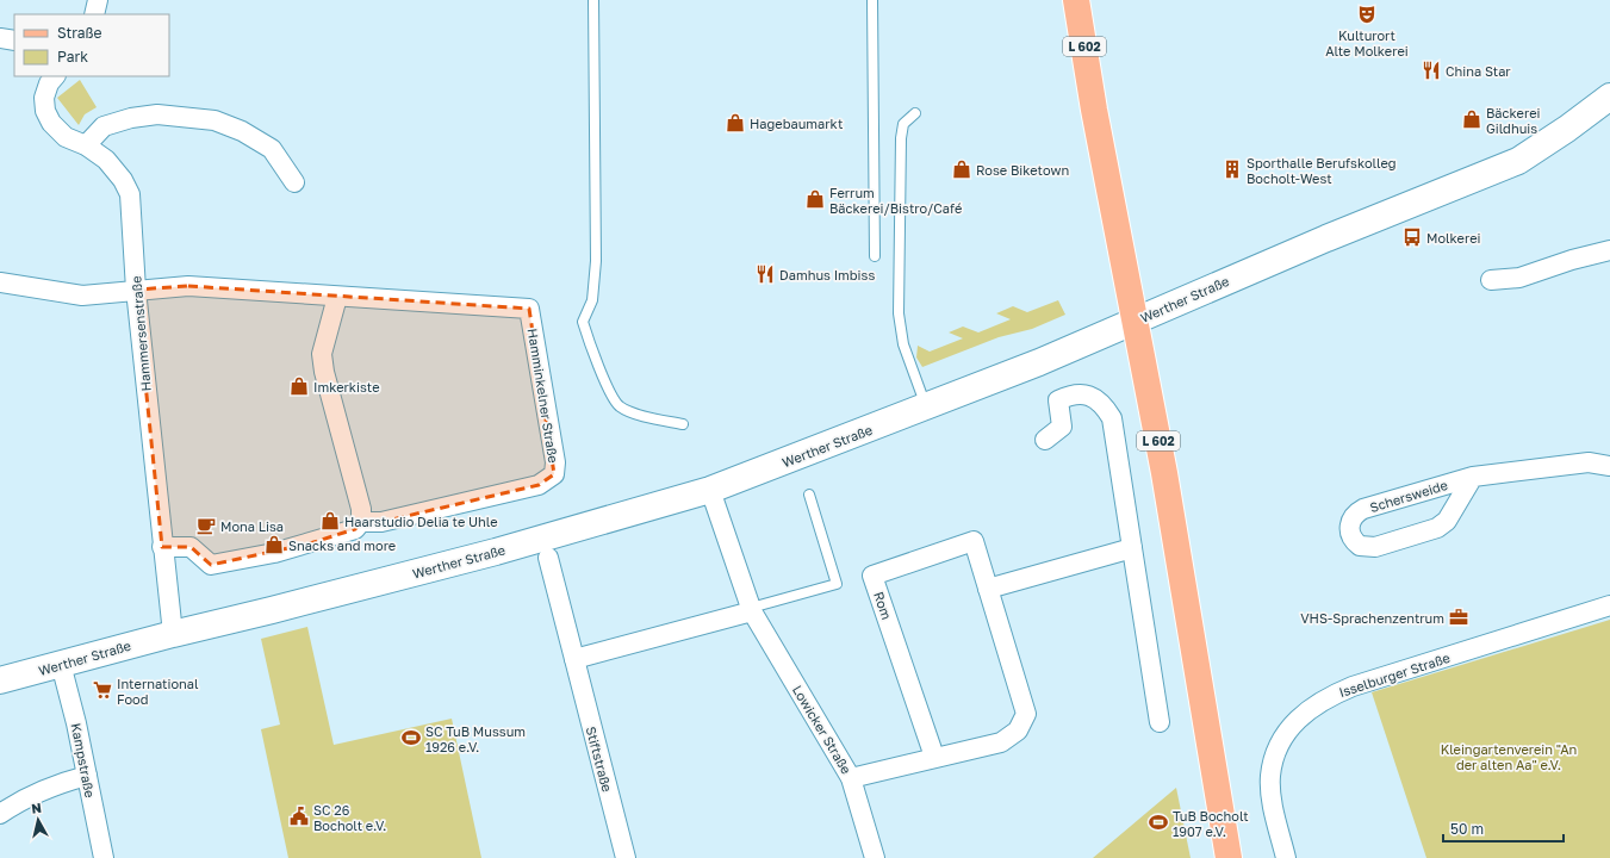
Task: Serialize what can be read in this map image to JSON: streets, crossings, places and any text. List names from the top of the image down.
{
  "streets": {
    "main road": ["L 602", "Werther Straße"],
    "street": [
      "Hammersenstraße",
      "Hamminkelner Straße",
      "Schersweide",
      "Rom",
      "Isselburger Straße",
      "Lowicker Straße",
      "Stiftstraße",
      "Kampstraße"
    ]
  },
  "crossings": [
    ["L 602", "Werther Straße"],
    ["Werther Straße", "Hammersenstraße"],
    ["Werther Straße", "Lowicker Straße"],
    ["Werther Straße", "Kampstraße"],
    ["Hammersenstraße", "Hamminkelner Straße"],
    ["Rom", "Lowicker Straße"]
  ],
  "parks": ["Kleingartenverein \"An der alten Aa\" e.V."],
  "places": {
    "theatre": ["Kulturort Alte Molkerei"],
    "restaurant": ["China Star", "Damhus Imbiss"],
    "shop": [
      "Bäckerei Gildhuis",
      "Hagebaumarkt",
      "Rose Biketown",
      "Ferrum Bäckerei/Bistro/Café",
      "Imkerkiste",
      "Haarstudio Delia te Uhle",
      "Snacks and more"
    ],
    "building": ["Sporthalle Berufskolleg Bocholt-West"],
    "bus stop": ["Molkerei"],
    "cafe": ["Mona Lisa"],
    "office": ["VHS-Sprachenzentrum"],
    "supermarket": ["International Food"],
    "sports": ["SC TuB Mussum 1926 e.V.", "TuB Bocholt 1907 e.V."],
    "public building": ["SC 26 Bocholt e.V."]
  },
  "legend": ["Straße", "Park"],
  "scale_bar": "50 m",
  "north": "top"
}
